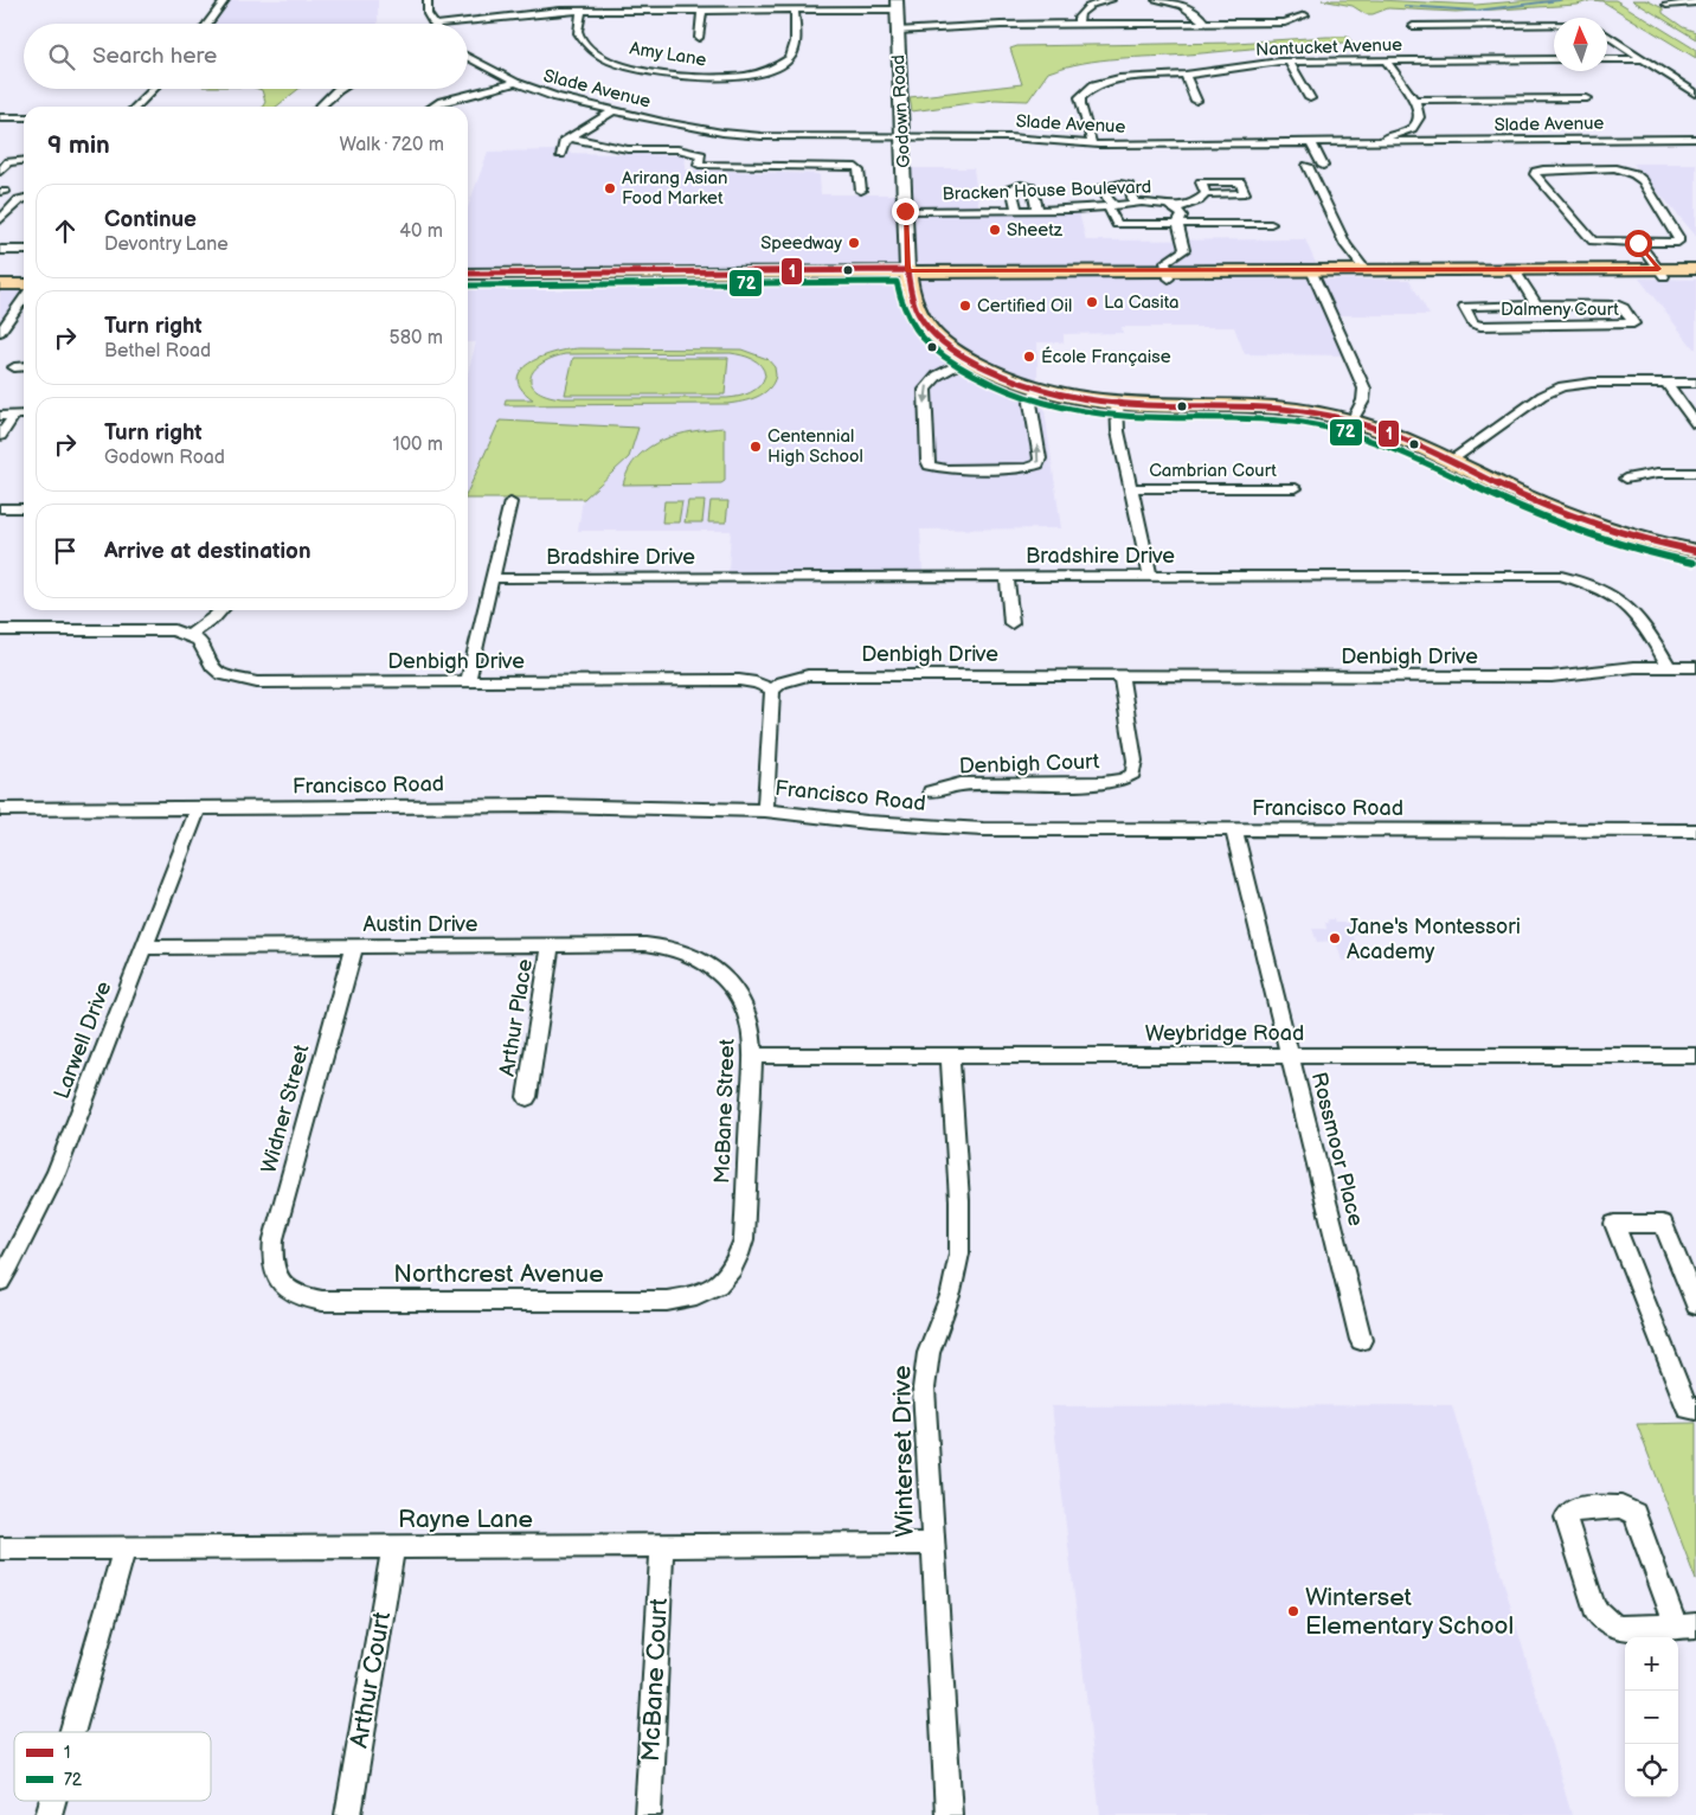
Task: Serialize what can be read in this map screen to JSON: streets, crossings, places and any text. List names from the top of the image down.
{
  "streets": {
    "main road": ["Godown Road"],
    "street": [
      "Nantucket Avenue",
      "Amy Lane",
      "Slade Avenue",
      "Bracken House Boulevard",
      "Dalmeny Court",
      "Cambrian Court",
      "Bradshire Drive",
      "Denbigh Drive",
      "Denbigh Court",
      "Francisco Road",
      "Austin Drive",
      "Arthur Place",
      "Weybridge Road",
      "Larwell Drive",
      "Widner Street",
      "McBane Street",
      "Rossmoor Place",
      "Northcrest Avenue",
      "Winterset Drive",
      "Rayne Lane",
      "Arthur Court",
      "McBane Court"
    ]
  },
  "crossings": [
    ["Nantucket Avenue", "Slade Avenue"],
    ["Slade Avenue", "Godown Road"],
    ["Godown Road", "Bracken House Boulevard"],
    ["Bradshire Drive", "Denbigh Drive"],
    ["Denbigh Drive", "Denbigh Court"],
    ["Francisco Road", "Larwell Drive"],
    ["Francisco Road", "Rossmoor Place"],
    ["Austin Drive", "Arthur Place"],
    ["Austin Drive", "Larwell Drive"],
    ["Austin Drive", "Widner Street"],
    ["Austin Drive", "McBane Street"],
    ["Weybridge Road", "McBane Street"],
    ["Weybridge Road", "Rossmoor Place"],
    ["Weybridge Road", "Winterset Drive"],
    ["Widner Street", "Northcrest Avenue"],
    ["McBane Street", "Northcrest Avenue"],
    ["Winterset Drive", "Rayne Lane"],
    ["Rayne Lane", "Arthur Court"],
    ["Rayne Lane", "McBane Court"]
  ],
  "places": [
    "Arirang Asian Food Market",
    "Sheetz",
    "Speedway",
    "La Casita",
    "Certified Oil",
    "École Française",
    "Centennial High School",
    "Jane's Montessori Academy",
    "Winterset Elementary School"
  ],
  "lines": ["transit line 1", "transit line 72"],
  "legend": ["1", "72"],
  "north": "top",
  "page": {
    "search": "Search here",
    "heading": ["9 min", "Walk · 720 m"],
    "list": [
      ["Continue", "Devontry Lane", "40 m"],
      ["Turn right", "Bethel Road", "580 m"],
      ["Turn right", "Godown Road", "100 m"],
      "Arrive at destination"
    ],
    "map_buttons": ["+", "−"]
  }
}
